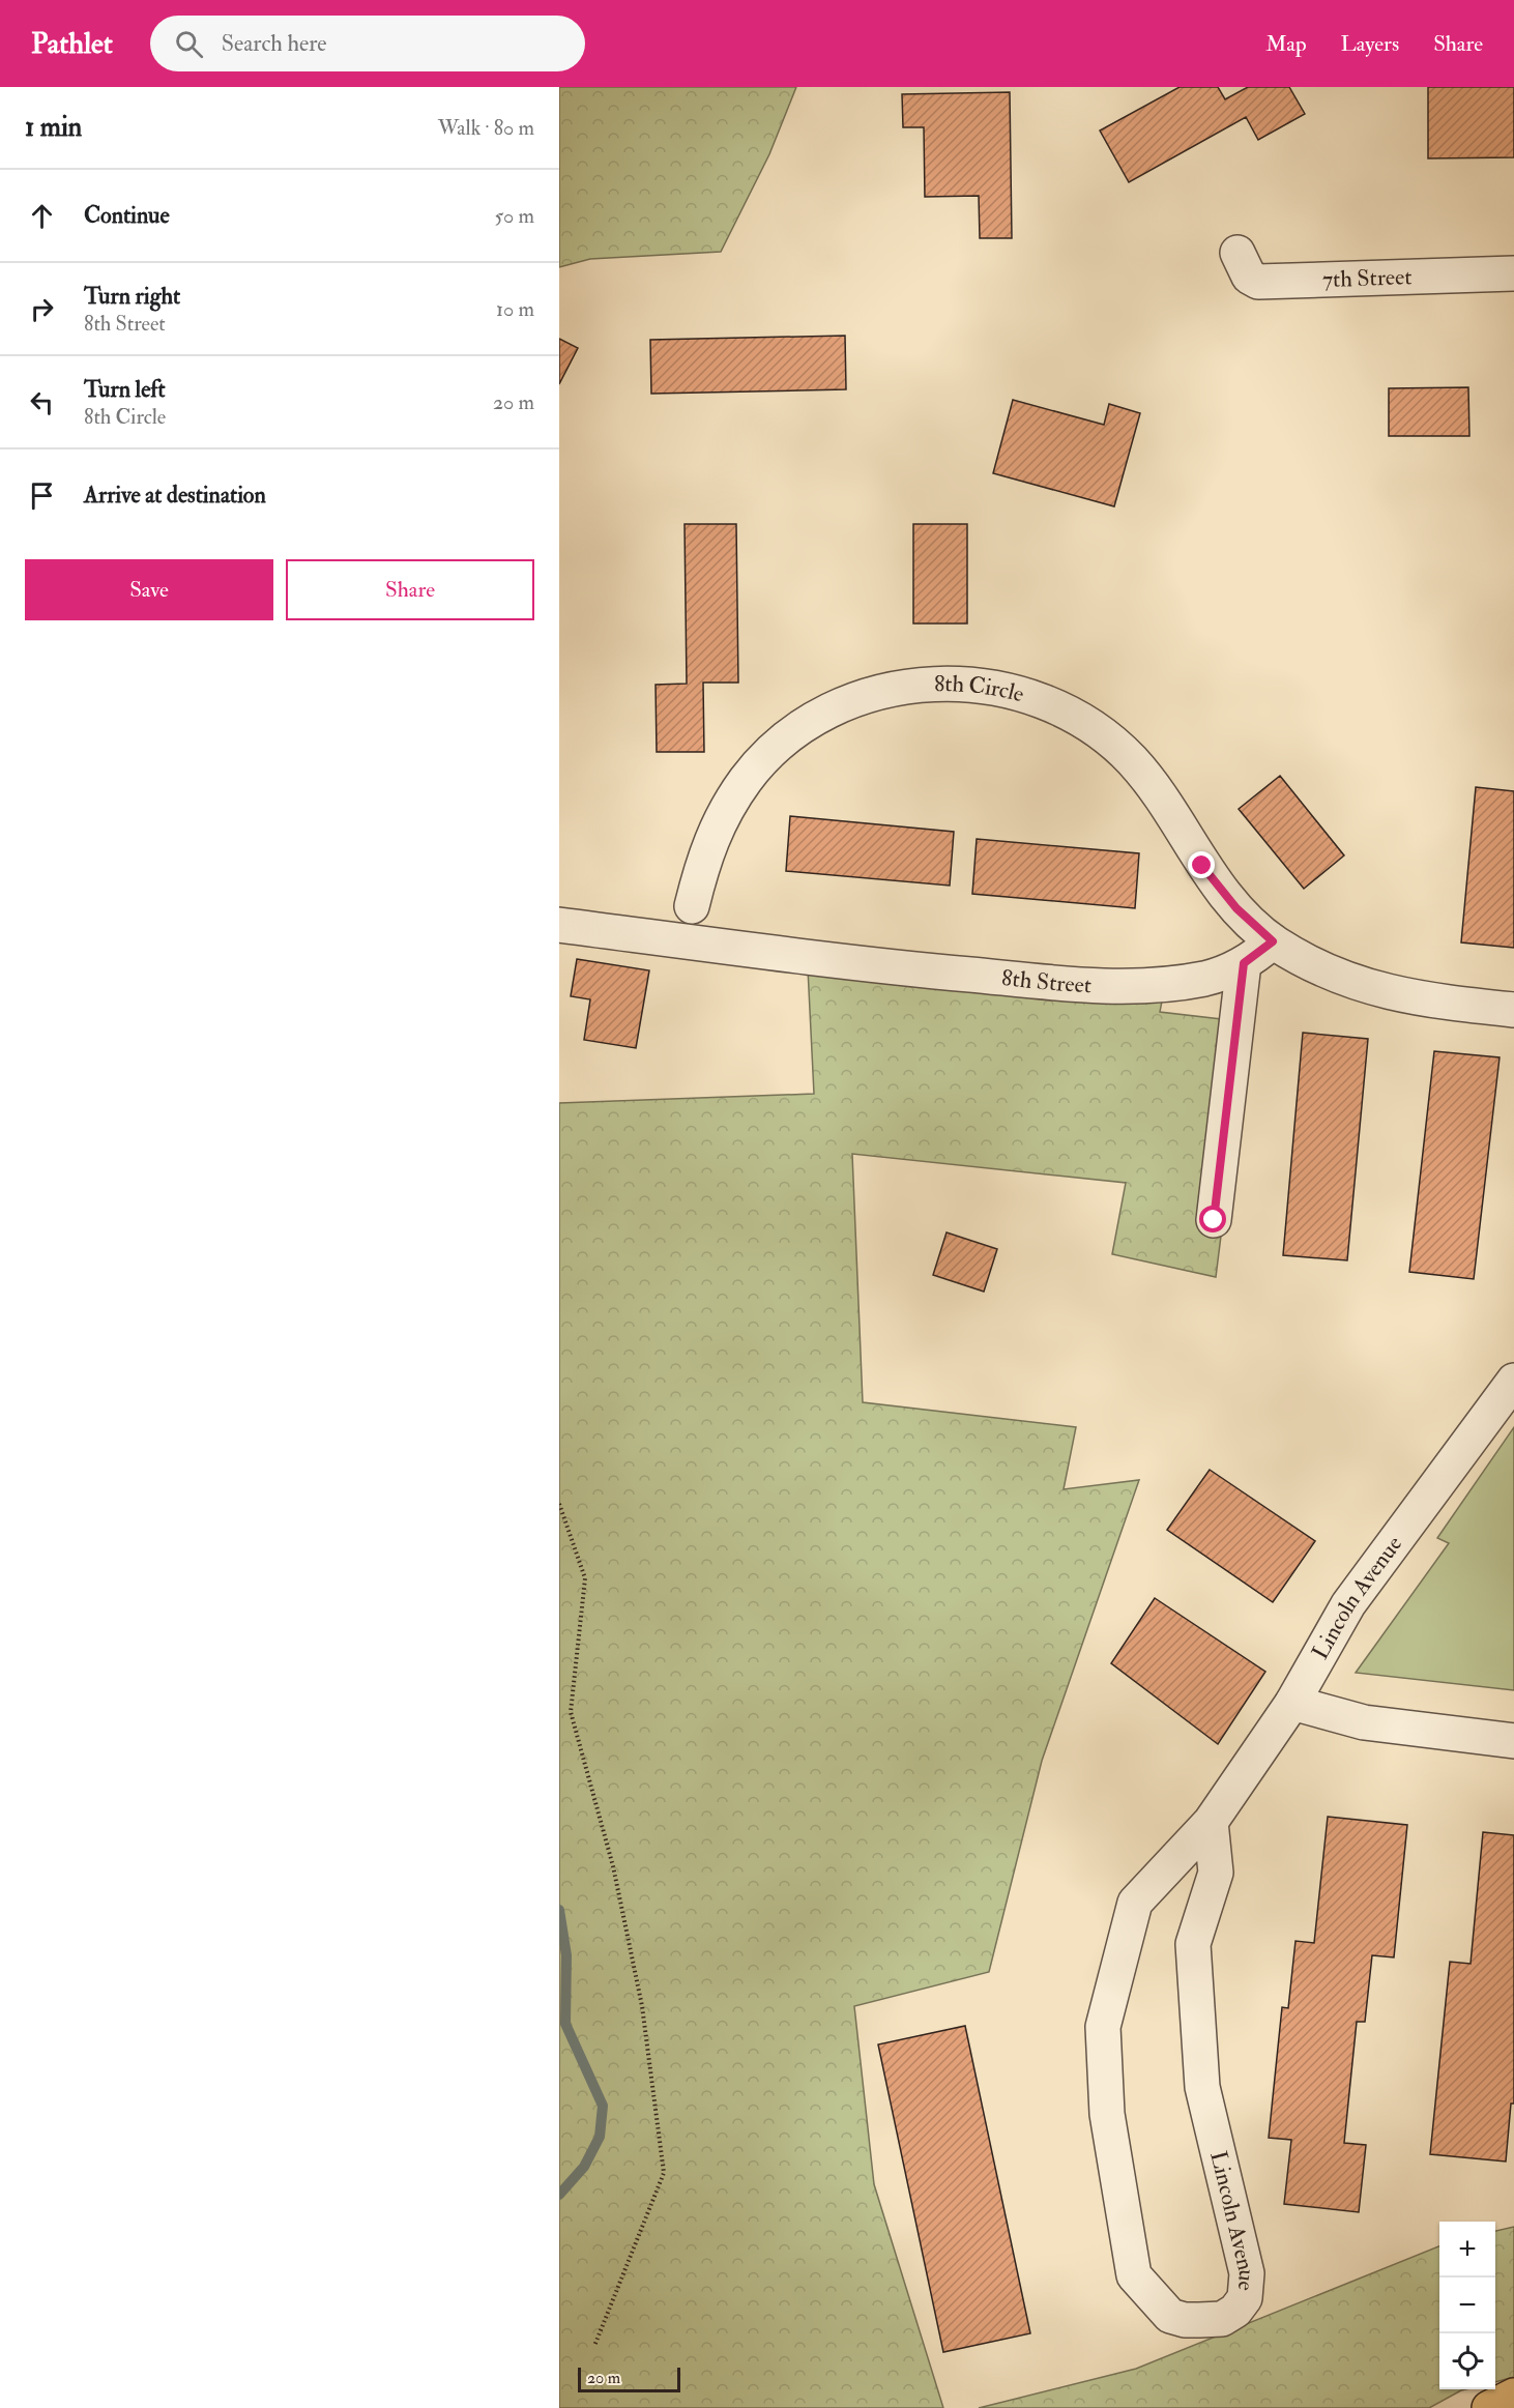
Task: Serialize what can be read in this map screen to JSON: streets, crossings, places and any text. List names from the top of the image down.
{
  "streets": {
    "street": [
      "7th Street",
      "8th Circle",
      "8th Street",
      "Lincoln Avenue"
    ]
  },
  "crossings": [
    ["8th Circle", "8th Street"]
  ],
  "scale_bar": "20 m",
  "page": {
    "header": "Pathlet",
    "search": "Search here",
    "nav": ["Map", "Layers", "Share"],
    "heading": ["1 min", "Walk · 80 m"],
    "list": [
      ["Continue", "50 m"],
      ["Turn right", "8th Street", "10 m"],
      ["Turn left", "8th Circle", "20 m"],
      "Arrive at destination"
    ],
    "buttons": ["Save", "Share"],
    "map_buttons": ["+", "−"],
    "scale": "20 m"
  }
}
